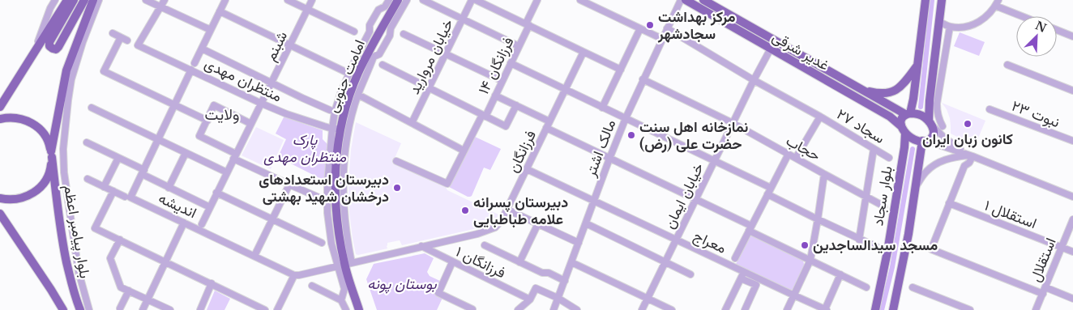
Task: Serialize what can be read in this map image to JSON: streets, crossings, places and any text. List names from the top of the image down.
{
  "streets": {
    "main road": [
      "غدیر شرقی",
      "امامت جنوبی",
      "بلوار سجاد",
      "بلوار پیامبر اعظم"
    ],
    "street": [
      "شبنم",
      "خیابان مروارید",
      "فرزانگان ۱۴",
      "منتظران مهدی",
      "نبوت ۲۳",
      "سجاد ۲۷",
      "مالک اشتر",
      "حجاب",
      "فرزانگان",
      "خیابان ایمان",
      "اندیشه",
      "استقلال ۱",
      "معراج",
      "استقلال",
      "فرزانگان ۱"
    ]
  },
  "crossings": [
    ["شبنم", "منتظران مهدی"],
    ["غدیر شرقی", "خیابان ایمان"],
    ["غدیر شرقی", "بلوار سجاد"],
    ["امامت جنوبی", "منتظران مهدی"],
    ["امامت جنوبی", "فرزانگان"],
    ["منتظران مهدی", "اندیشه"],
    ["سجاد ۲۷", "مالک اشتر"],
    ["سجاد ۲۷", "خیابان ایمان"],
    ["مالک اشتر", "حجاب"],
    ["مالک اشتر", "معراج"],
    ["حجاب", "خیابان ایمان"],
    ["حجاب", "معراج"],
    ["فرزانگان", "معراج"],
    ["فرزانگان", "فرزانگان ۱"],
    ["خیابان ایمان", "معراج"],
    ["استقلال ۱", "استقلال"]
  ],
  "districts": ["ولایت"],
  "parks": ["پارک منتظران مهدی", "بوستان پونه"],
  "places": [
    "مرکز بهداشت سجادشهر",
    "کانون زبان ایران",
    "نمازخانه اهل سنت حضرت علی (رض)",
    "دبیرستان استعدادهای درخشان شهید بهشتی",
    "دبیرستان پسرانه علامه طباطبایی",
    "مسجد سیدالساجدین"
  ],
  "north": "top right"
}
